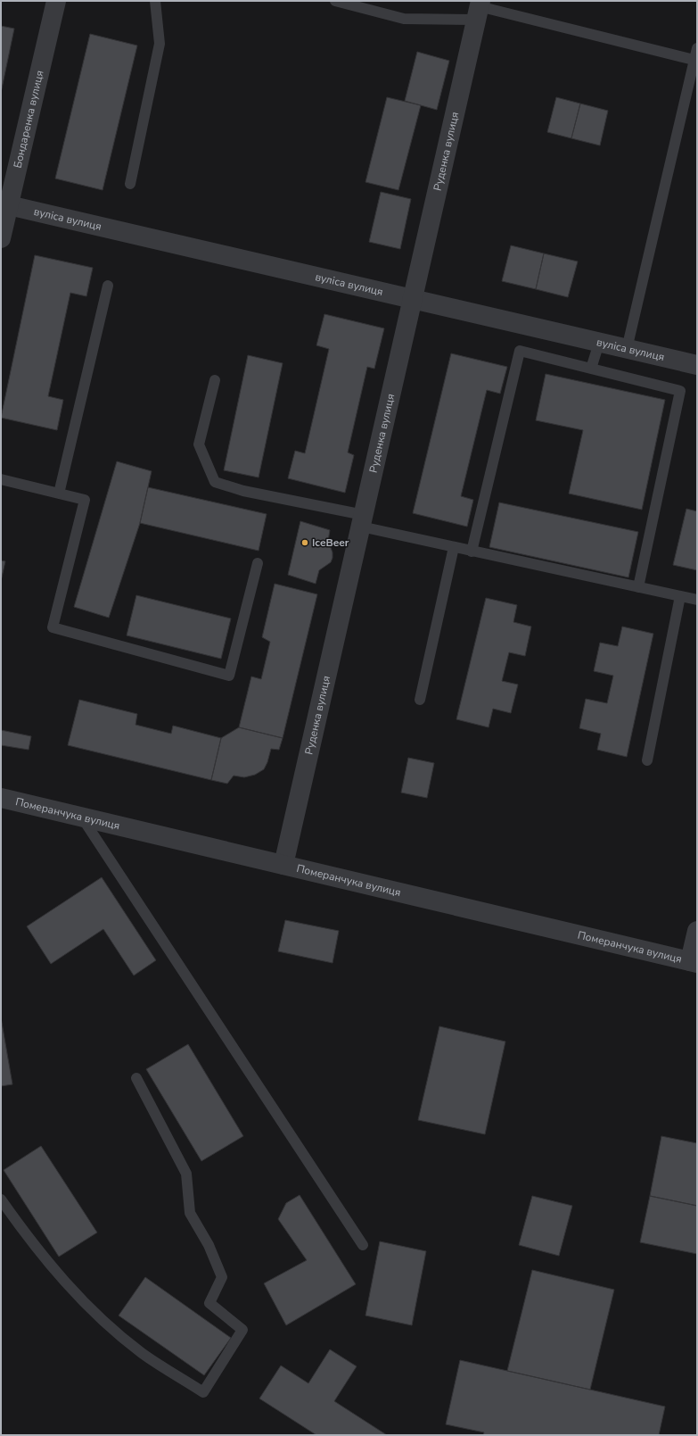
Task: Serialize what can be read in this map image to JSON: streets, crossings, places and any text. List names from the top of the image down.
{
  "streets": {
    "street": [
      "Бондаренка вулиця",
      "Руденка вулиця",
      "вуліса вулиця",
      "Померанчука вулиця"
    ]
  },
  "crossings": [
    ["Бондаренка вулиця", "вуліса вулиця"],
    ["Руденка вулиця", "вуліса вулиця"],
    ["Руденка вулиця", "Померанчука вулиця"]
  ],
  "places": ["IceBeer"]
}
